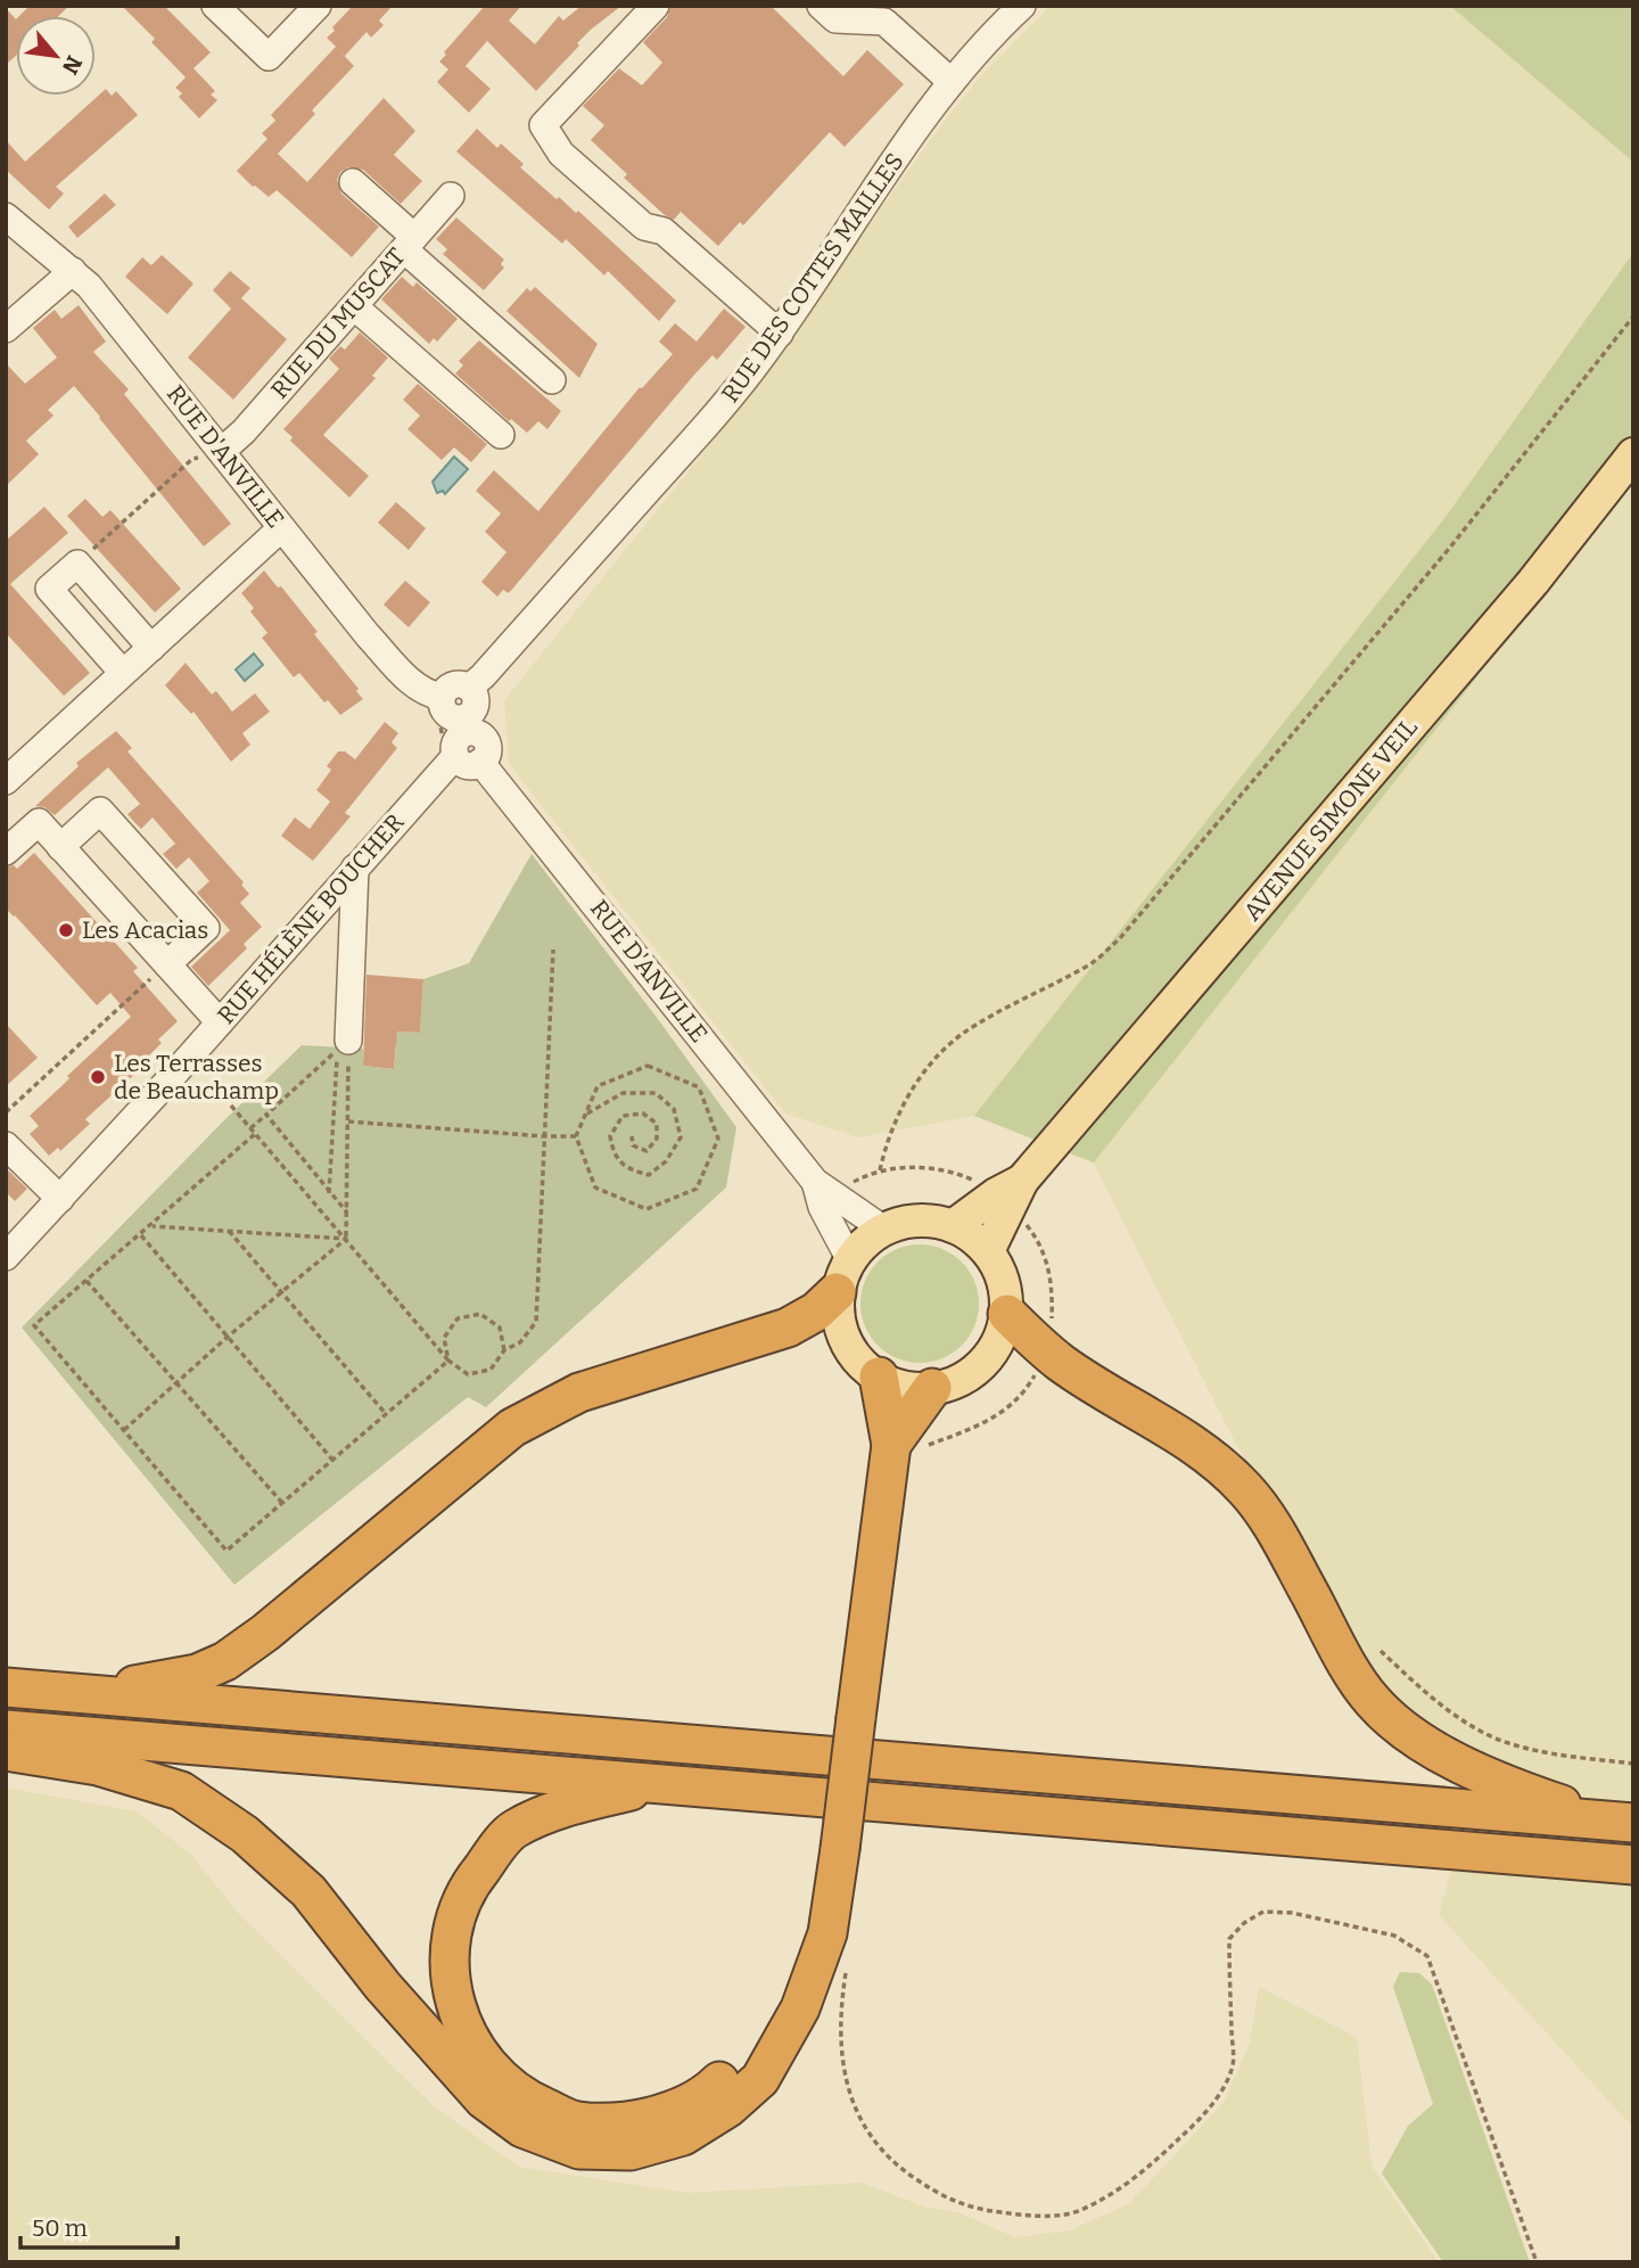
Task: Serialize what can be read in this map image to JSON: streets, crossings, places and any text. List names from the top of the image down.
{
  "streets": {
    "main road": ["AVENUE SIMONE VEIL"],
    "street": [
      "RUE DES COTTES MAILLES",
      "RUE DU MUSCAT",
      "RUE D'ANVILLE",
      "RUE HÉLÈNE BOUCHER"
    ]
  },
  "crossings": [
    ["RUE DES COTTES MAILLES", "RUE D'ANVILLE"],
    ["RUE DES COTTES MAILLES", "RUE HÉLÈNE BOUCHER"],
    ["RUE DU MUSCAT", "RUE D'ANVILLE"],
    ["RUE D'ANVILLE", "AVENUE SIMONE VEIL"],
    ["RUE D'ANVILLE", "RUE HÉLÈNE BOUCHER"]
  ],
  "places": ["Les Acacias", "Les Terrasses de Beauchamp"],
  "scale_bar": "50 m",
  "north": "bottom right"
}
